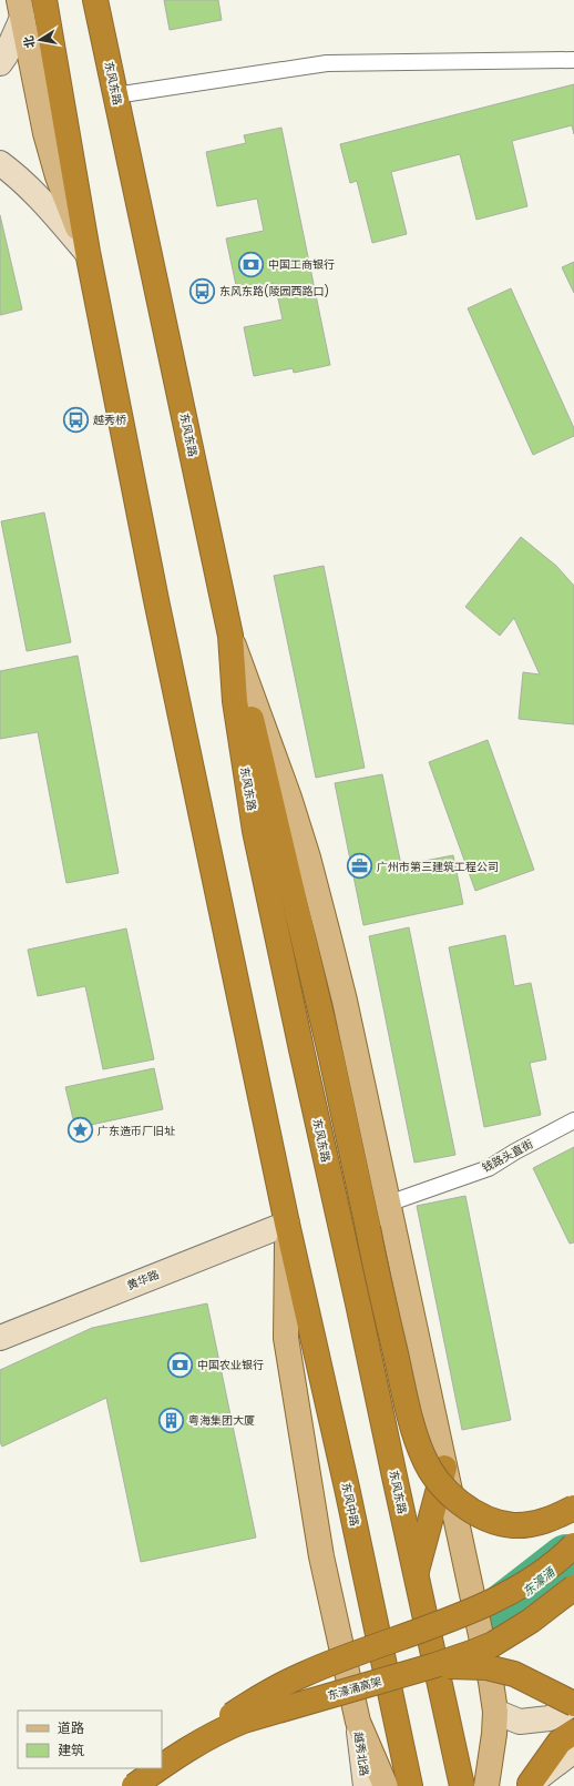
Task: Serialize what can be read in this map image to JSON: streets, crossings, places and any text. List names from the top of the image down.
{
  "streets": {
    "highway": ["东风东路", "东风中路", "东濠涌高架"],
    "street": ["黄华路", "越秀北路"],
    "lane": ["钱路头直街"]
  },
  "crossings": [
    ["黄华路", "东风中路"]
  ],
  "water": ["东濠涌"],
  "places": {
    "bank": ["中国工商银行", "中国农业银行"],
    "bus stop": ["东风东路(陵园西路口)", "越秀桥"],
    "office": ["广州市第三建筑工程公司"],
    "place": ["广东造币厂旧址"],
    "building": ["粤海集团大厦"]
  },
  "legend": ["道路", "建筑"],
  "north": "left"
}
